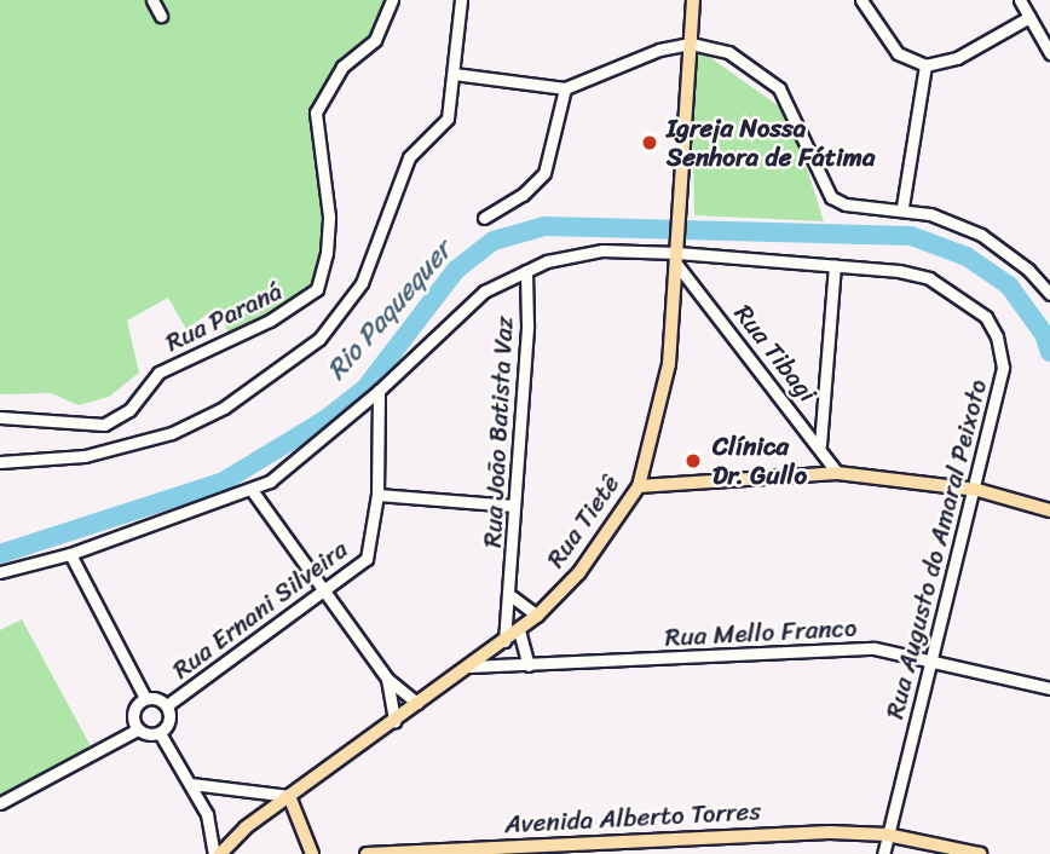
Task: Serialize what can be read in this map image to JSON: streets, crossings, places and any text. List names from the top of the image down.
{
  "streets": {
    "main road": ["Rua Tietê", "Avenida Alberto Torres"],
    "street": [
      "Rua Paraná",
      "Rua Tibagi",
      "Rua João Batista Vaz",
      "Rua Augusto do Amaral Peixoto",
      "Rua Ernani Silveira",
      "Rua Mello Franco"
    ]
  },
  "crossings": [
    ["Rua Tibagi", "Rua Tietê"],
    ["Rua Tibagi", "Rua Augusto do Amaral Peixoto"],
    ["Rua João Batista Vaz", "Rua Tietê"],
    ["Rua João Batista Vaz", "Rua Augusto do Amaral Peixoto"],
    ["Rua Tietê", "Rua Augusto do Amaral Peixoto"],
    ["Rua Tietê", "Rua Mello Franco"],
    ["Rua Augusto do Amaral Peixoto", "Rua Ernani Silveira"],
    ["Rua Augusto do Amaral Peixoto", "Rua Mello Franco"],
    ["Rua Augusto do Amaral Peixoto", "Avenida Alberto Torres"]
  ],
  "water": ["Rio Paquequer"],
  "places": ["Igreja Nossa Senhora de Fátima", "Clínica Dr. Gullo"]
}
